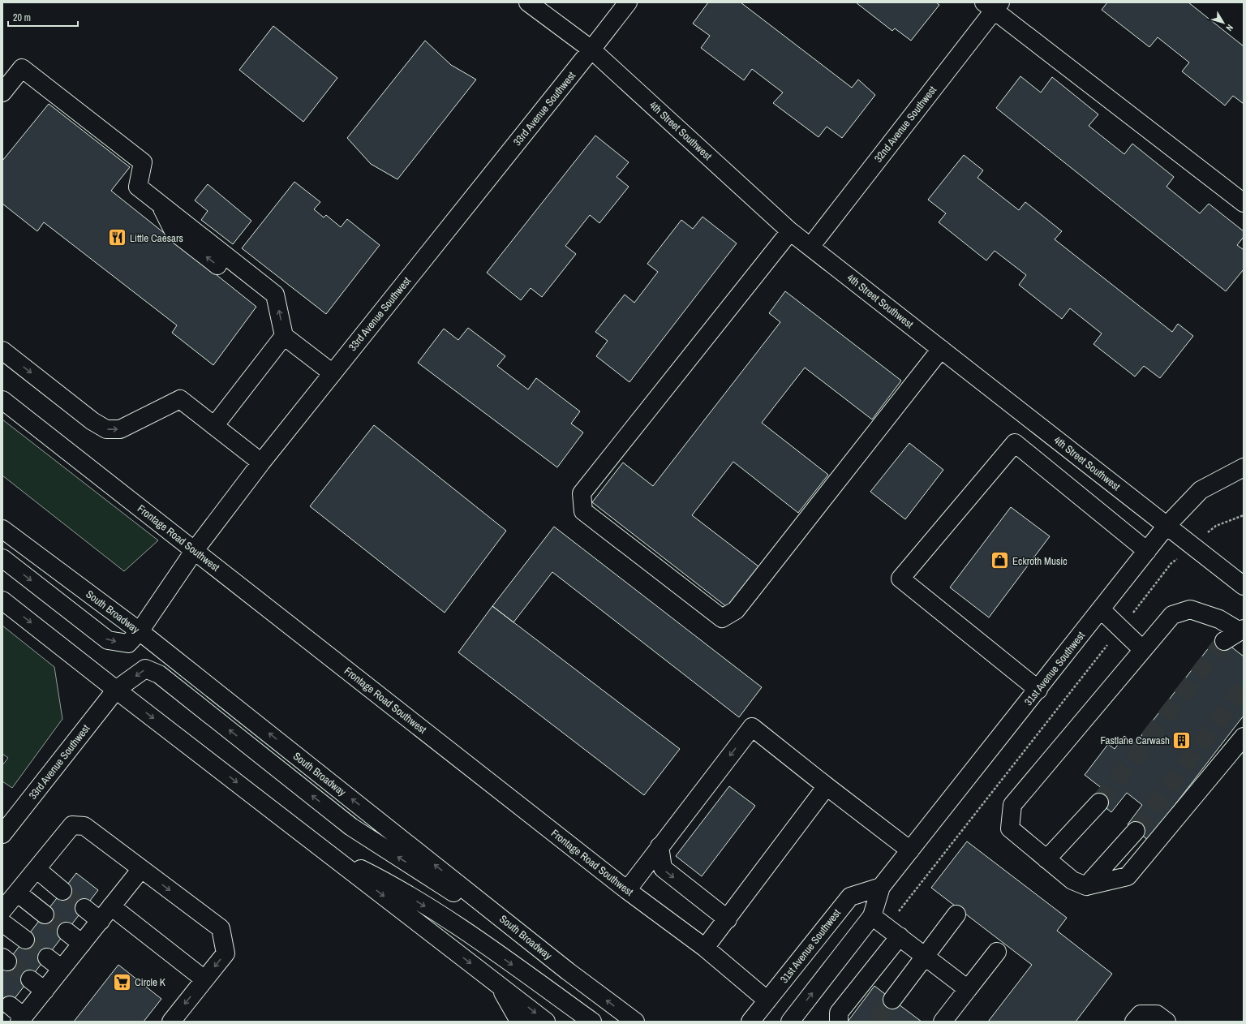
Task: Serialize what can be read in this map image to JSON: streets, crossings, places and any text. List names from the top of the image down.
{
  "streets": {
    "main road": [
      "33rd Avenue Southwest",
      "32nd Avenue Southwest",
      "4th Street Southwest",
      "Frontage Road Southwest",
      "South Broadway",
      "31st Avenue Southwest"
    ]
  },
  "crossings": [
    ["33rd Avenue Southwest", "4th Street Southwest"],
    ["33rd Avenue Southwest", "Frontage Road Southwest"],
    ["33rd Avenue Southwest", "South Broadway"],
    ["32nd Avenue Southwest", "4th Street Southwest"],
    ["4th Street Southwest", "31st Avenue Southwest"],
    ["Frontage Road Southwest", "31st Avenue Southwest"]
  ],
  "places": {
    "restaurant": ["Little Caesars"],
    "shop": ["Eckroth Music"],
    "building": ["Fastlane Carwash"],
    "supermarket": ["Circle K"]
  },
  "scale_bar": "20 m",
  "north": "bottom right"
}
